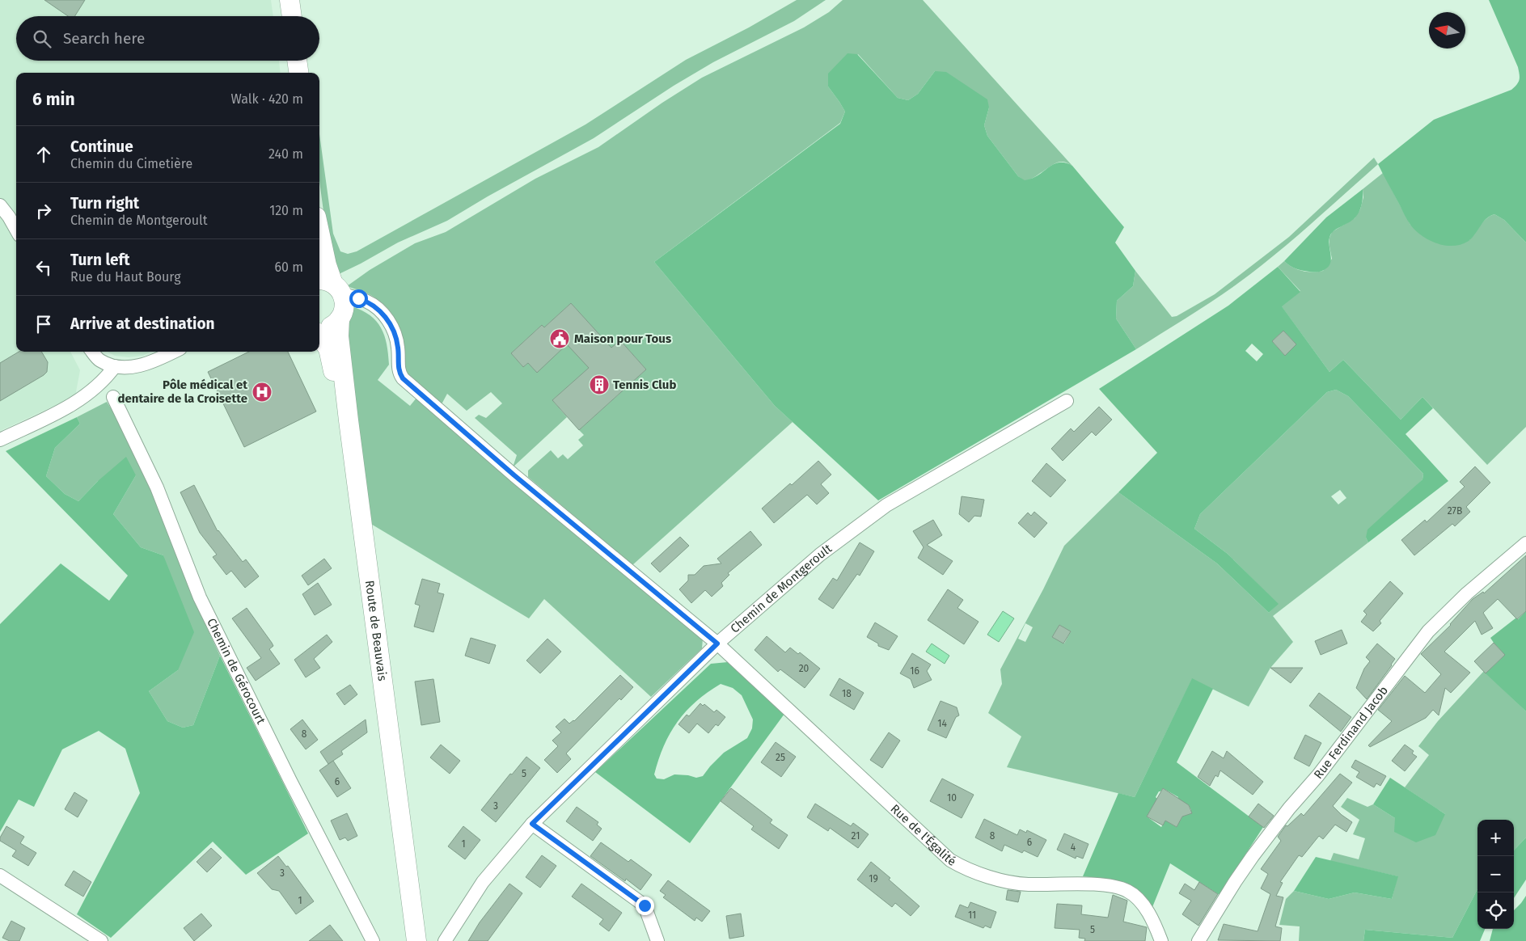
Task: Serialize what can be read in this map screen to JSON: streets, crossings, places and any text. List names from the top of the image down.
{
  "streets": {
    "main road": ["Route de Beauvais"],
    "street": [
      "Chemin de Montgeroult",
      "Chemin de Gérocourt",
      "Rue Ferdinand Jacob",
      "Rue de l'Égalité"
    ]
  },
  "crossings": [
    ["Chemin de Montgeroult", "Rue de l'Égalité"],
    ["Route de Beauvais", "Rue de l'Égalité"]
  ],
  "places": {
    "public building": ["Maison pour Tous"],
    "building": ["Tennis Club"],
    "hospital": ["Pôle médical et dentaire de la Croisette"]
  },
  "house_numbers": [
    "27B",
    "20",
    "16",
    "18",
    "14",
    "8",
    "25",
    "5",
    "6",
    "10",
    "3",
    "21",
    "8",
    "6",
    "1",
    "4",
    "3",
    "19",
    "1",
    "11",
    "5"
  ],
  "north": "left",
  "page": {
    "search": "Search here",
    "heading": ["6 min", "Walk · 420 m"],
    "list": [
      ["Continue", "Chemin du Cimetière", "240 m"],
      ["Turn right", "Chemin de Montgeroult", "120 m"],
      ["Turn left", "Rue du Haut Bourg", "60 m"],
      "Arrive at destination"
    ],
    "map_buttons": ["+", "−"]
  }
}
